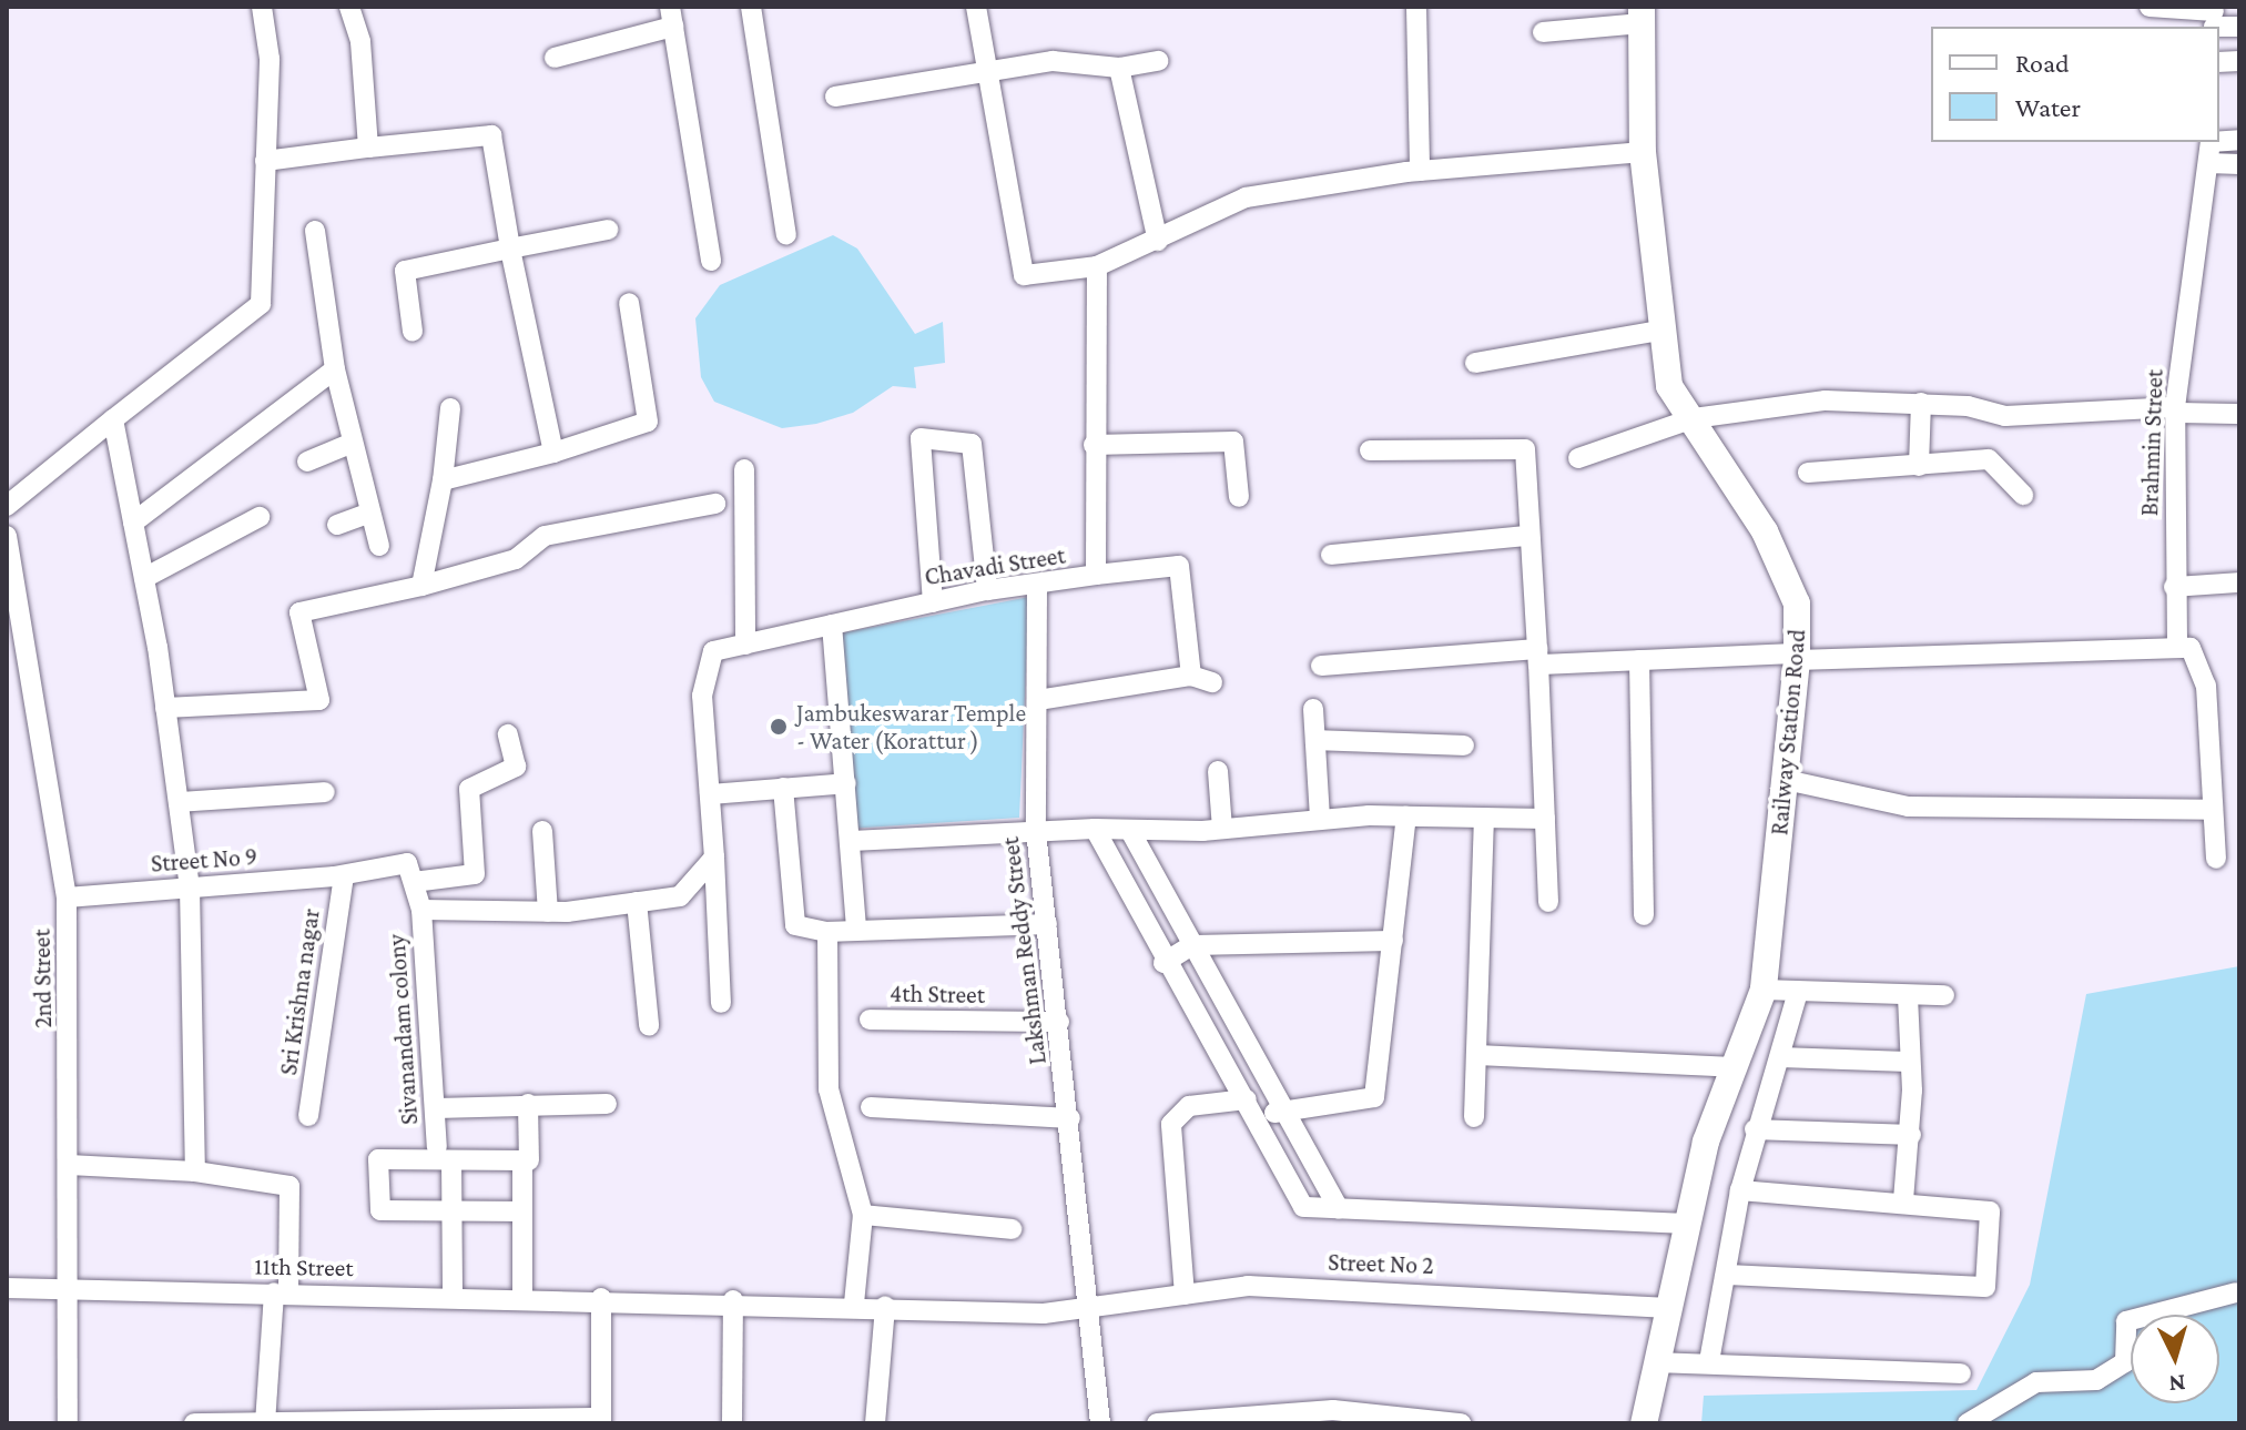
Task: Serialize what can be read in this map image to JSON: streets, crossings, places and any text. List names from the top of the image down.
{
  "streets": {
    "street": [
      "Brahmin Street",
      "Chavadi Street",
      "Railway Station Road",
      "Street No 9",
      "Lakshman Reddy Street",
      "2nd Street",
      "Sri Krishna nagar",
      "4th Street",
      "Sivanandam colony",
      "Street No 2",
      "11th Street"
    ]
  },
  "crossings": [
    ["Chavadi Street", "Lakshman Reddy Street"],
    ["Railway Station Road", "Street No 2"],
    ["Street No 9", "2nd Street"],
    ["Street No 9", "Sri Krishna nagar"],
    ["Street No 9", "Sivanandam colony"],
    ["Lakshman Reddy Street", "4th Street"],
    ["Lakshman Reddy Street", "Street No 2"],
    ["2nd Street", "11th Street"],
    ["Sivanandam colony", "11th Street"],
    ["Street No 2", "11th Street"]
  ],
  "places": ["Jambukeswarar Temple - Water (Korattur )"],
  "legend": ["Road", "Water"],
  "north": "bottom"
}
